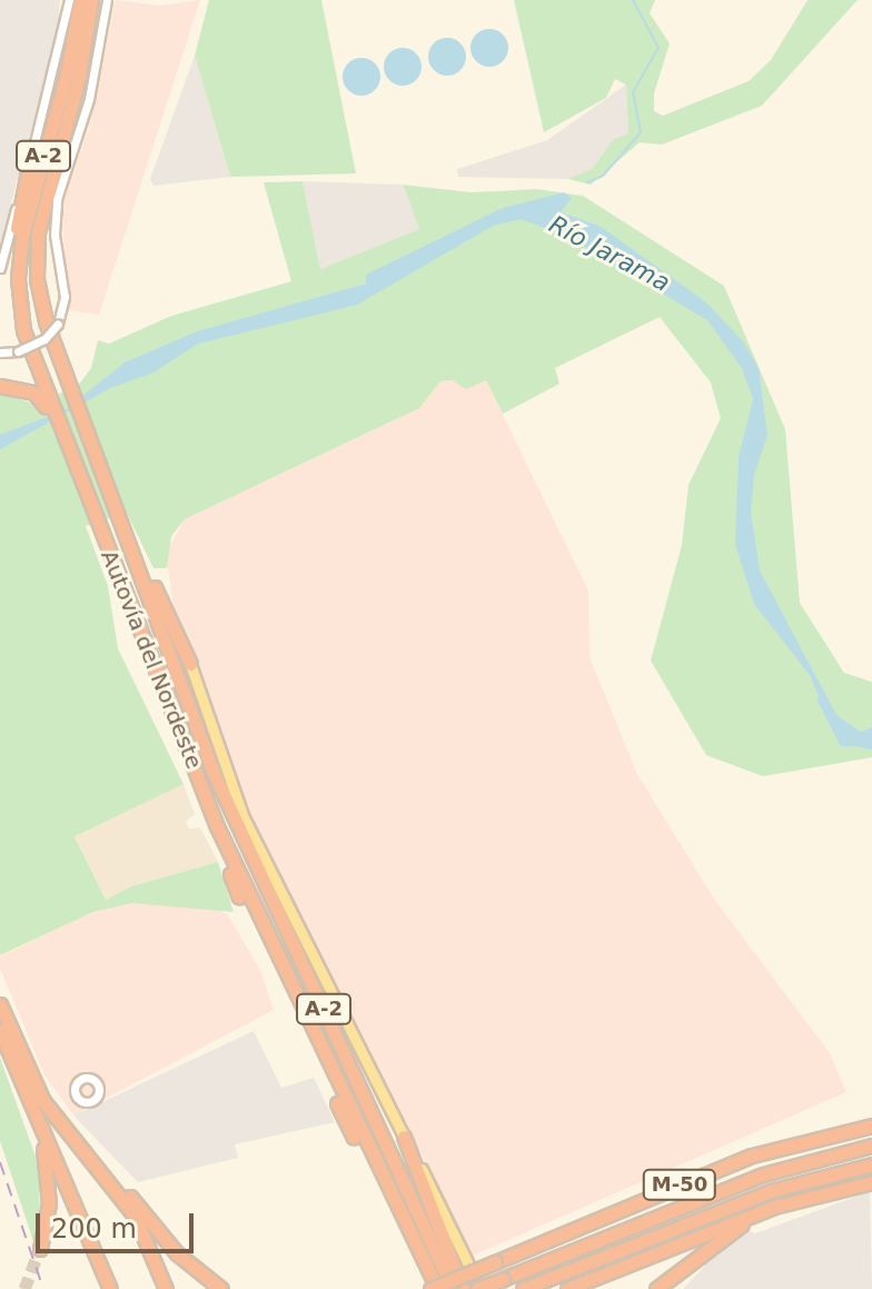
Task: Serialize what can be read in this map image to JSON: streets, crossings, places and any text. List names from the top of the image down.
{
  "streets": {
    "highway": ["A-2", "Autovía del Nordeste", "M-50"]
  },
  "crossings": [
    ["A-2", "Autovía del Nordeste"]
  ],
  "water": ["Río Jarama"],
  "scale_bar": "200 m"
}
